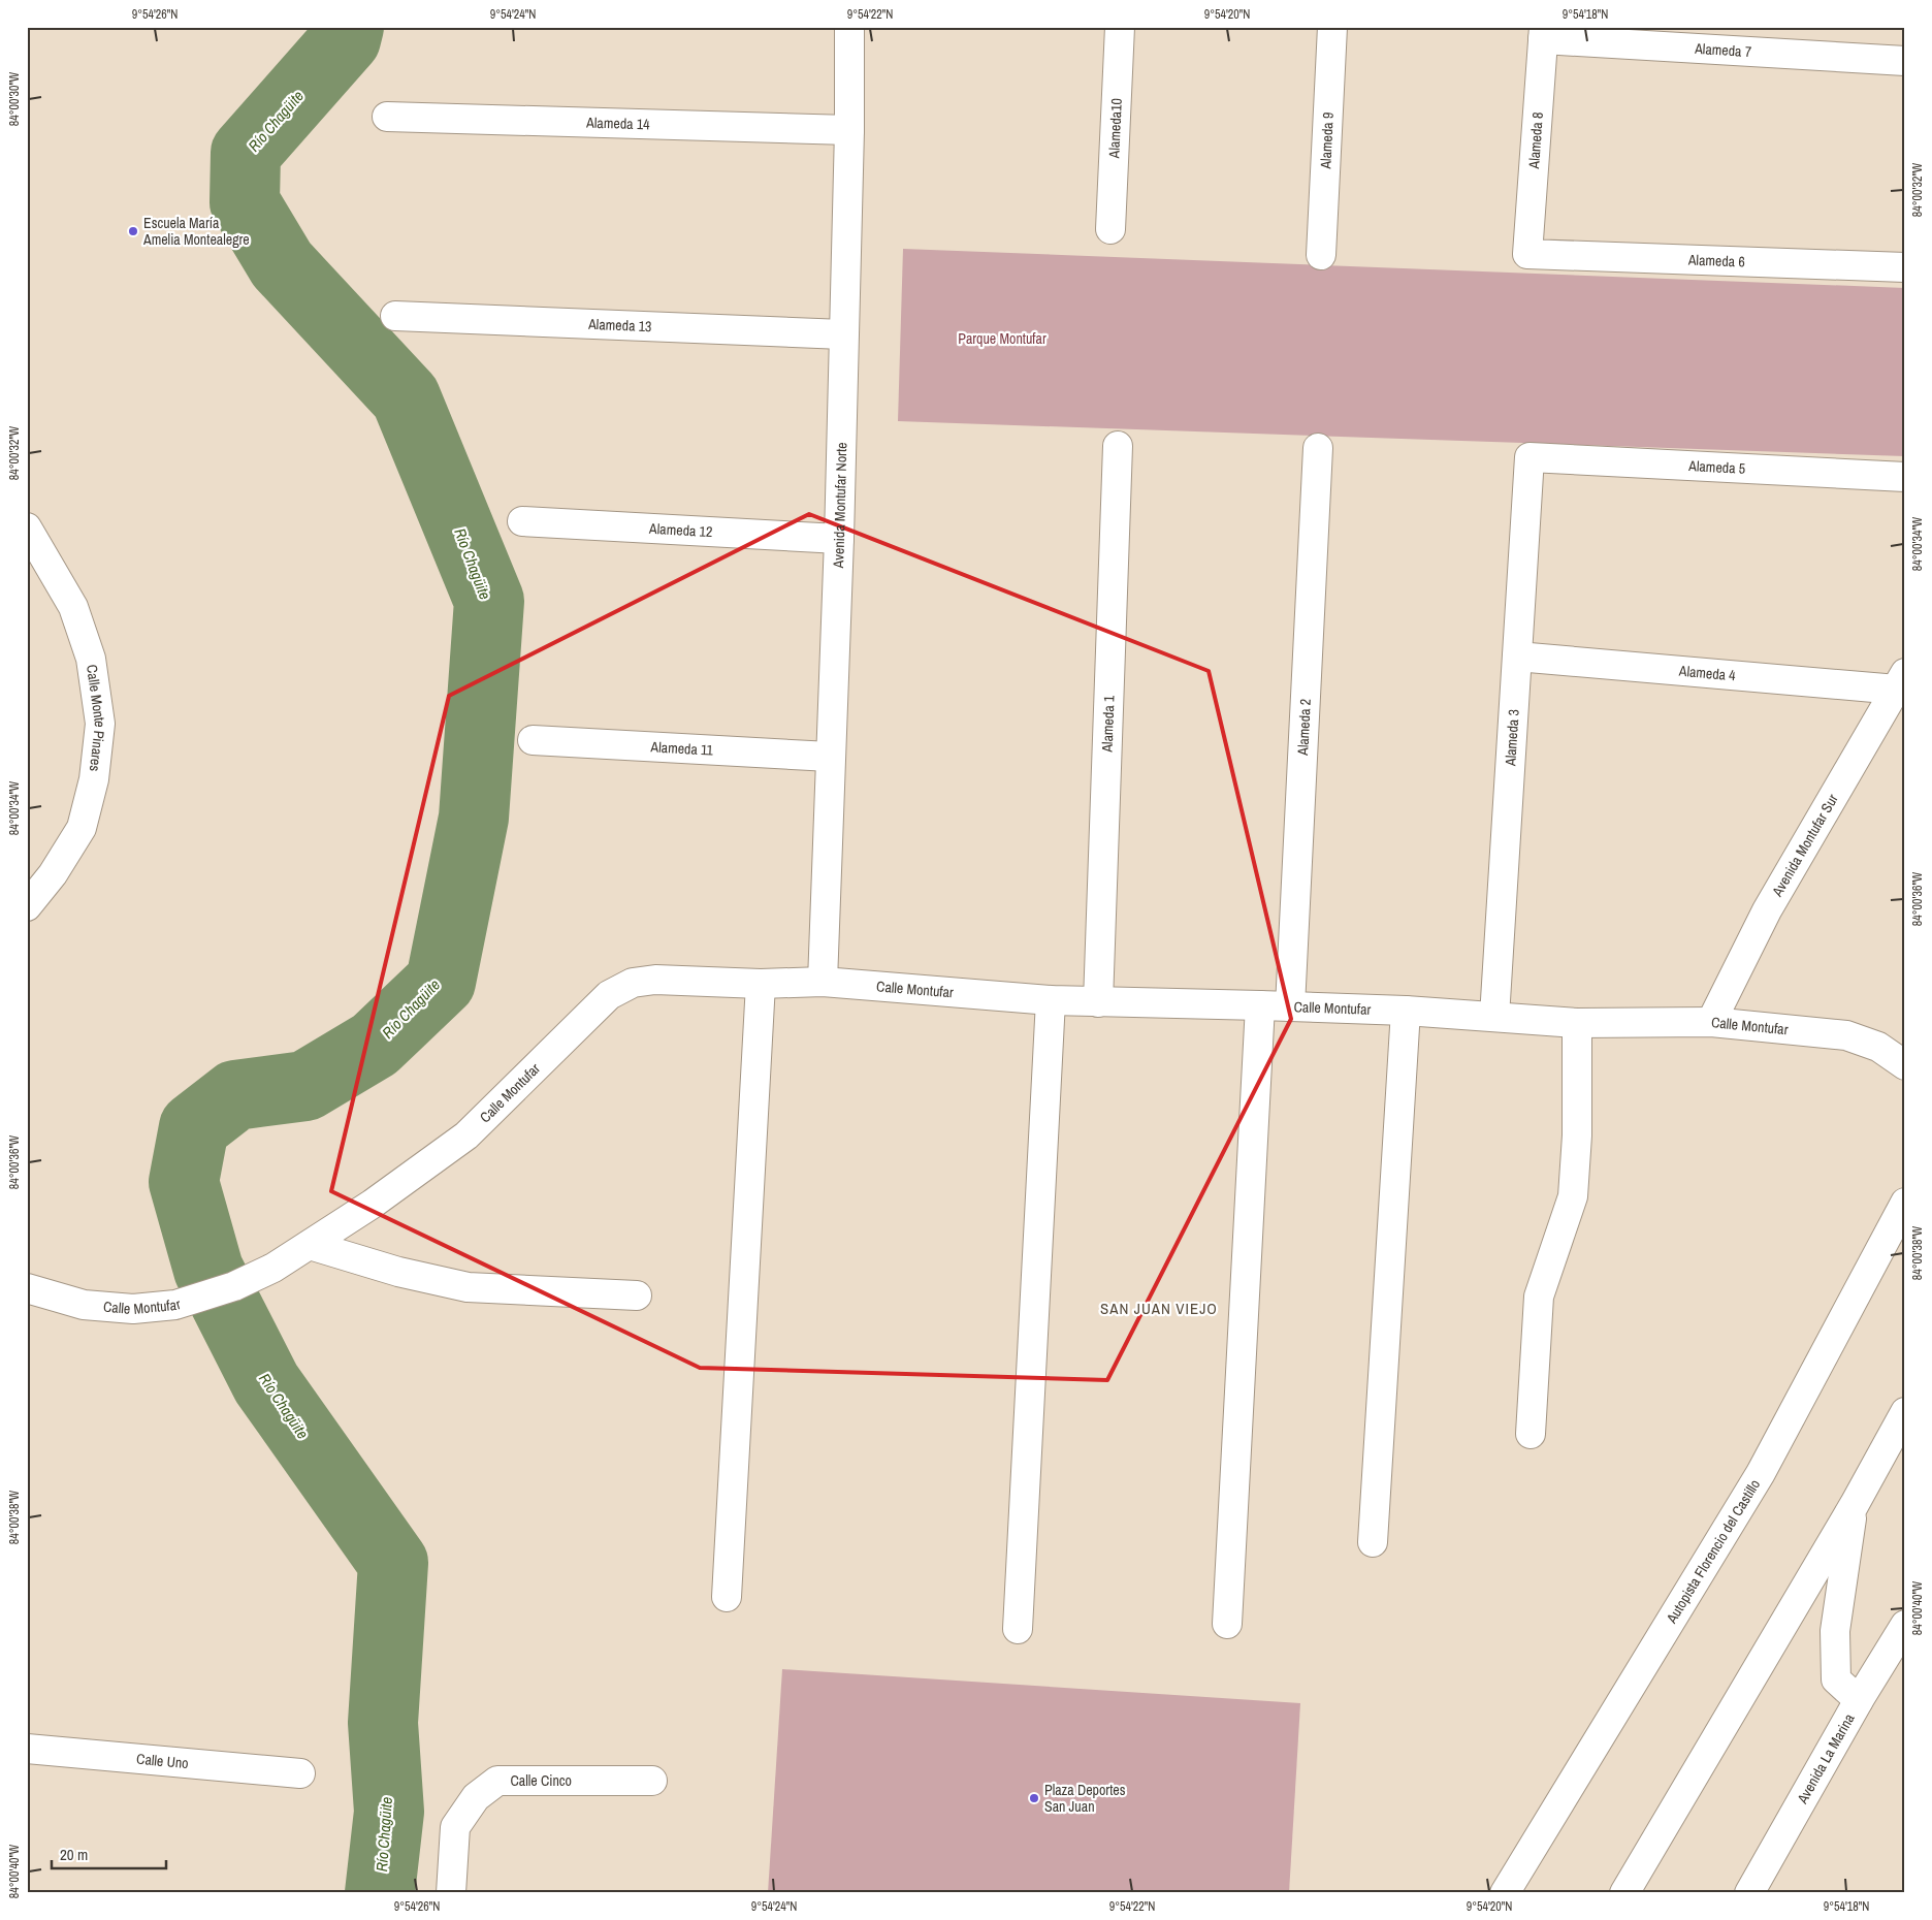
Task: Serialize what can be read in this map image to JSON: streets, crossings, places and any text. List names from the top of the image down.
{
  "streets": {
    "main road": [
      "Alameda 7",
      "Alameda 14",
      "Alameda10",
      "Alameda 9",
      "Alameda 8",
      "Alameda 6",
      "Alameda 13",
      "Alameda 5",
      "Avenida Montufar Norte",
      "Alameda 12",
      "Alameda 4",
      "Calle Monte Pinares",
      "Alameda 1",
      "Alameda 2",
      "Alameda 3",
      "Alameda 11",
      "Avenida Montufar Sur",
      "Calle Montufar",
      "Autopista Florencio del Castillo",
      "Avenida La Marina",
      "Calle Uno",
      "Calle Cinco"
    ]
  },
  "crossings": [
    ["Alameda 7", "Alameda 8"],
    ["Alameda 14", "Avenida Montufar Norte"],
    ["Alameda 8", "Alameda 6"],
    ["Alameda 13", "Avenida Montufar Norte"],
    ["Alameda 5", "Alameda 3"],
    ["Avenida Montufar Norte", "Alameda 12"],
    ["Avenida Montufar Norte", "Alameda 11"],
    ["Avenida Montufar Norte", "Calle Montufar"],
    ["Alameda 4", "Alameda 3"],
    ["Alameda 4", "Avenida Montufar Sur"],
    ["Alameda 1", "Calle Montufar"],
    ["Alameda 2", "Calle Montufar"],
    ["Alameda 3", "Calle Montufar"],
    ["Avenida Montufar Sur", "Calle Montufar"]
  ],
  "districts": ["SAN JUAN VIEJO"],
  "water": ["Río Chagüite"],
  "parks": ["Parque Montufar"],
  "places": ["Escuela María Amelia Montealegre", "Plaza Deportes San Juan"],
  "scale_bar": "20 m",
  "coordinates": [
    "9°54'26\"N",
    "9°54'24\"N",
    "9°54'22\"N",
    "9°54'20\"N",
    "9°54'18\"N",
    "84°00'30\"W",
    "84°00'32\"W",
    "84°00'34\"W",
    "84°00'36\"W",
    "84°00'38\"W",
    "84°00'40\"W"
  ]
}
